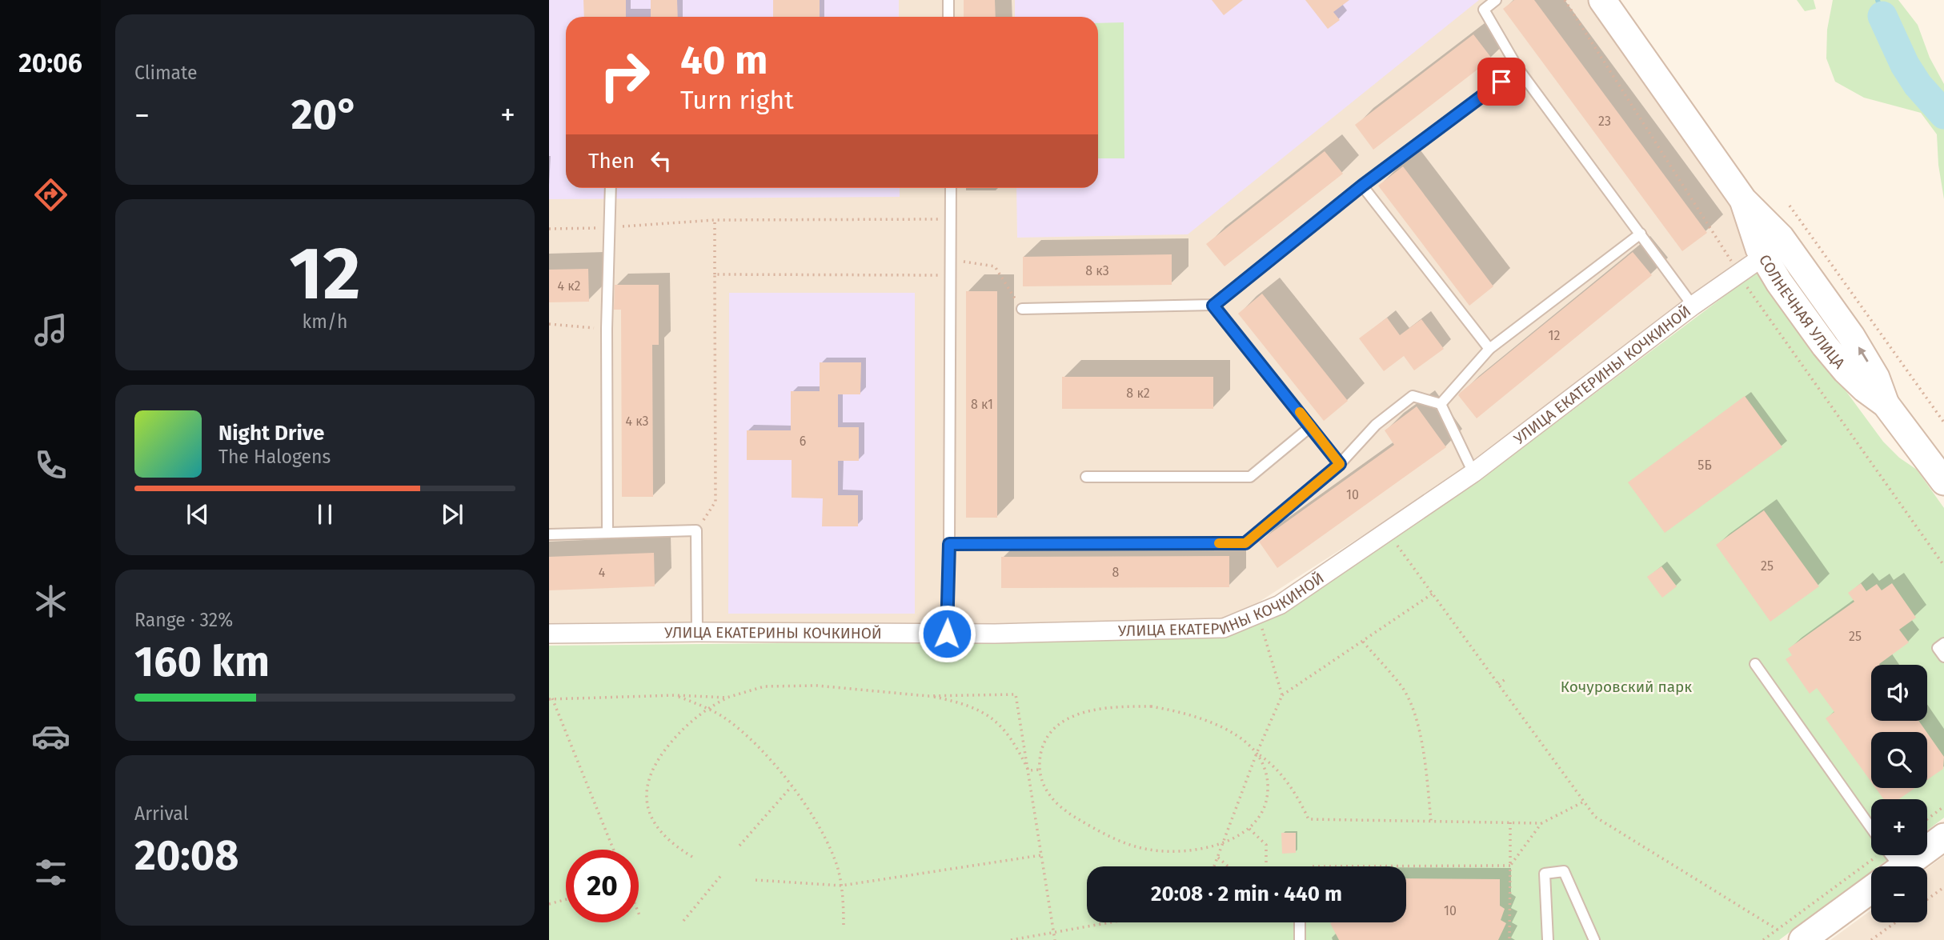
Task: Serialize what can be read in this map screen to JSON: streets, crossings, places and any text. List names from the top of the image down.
{
  "streets": {
    "main road": ["СОЛНЕЧНАЯ УЛИЦА"],
    "street": ["УЛИЦА ЕКАТЕРИНЫ КОЧКИНОЙ"]
  },
  "crossings": [
    ["СОЛНЕЧНАЯ УЛИЦА", "УЛИЦА ЕКАТЕРИНЫ КОЧКИНОЙ"]
  ],
  "parks": ["Кочуровский парк"],
  "house_numbers": [
    "23",
    "8 к3",
    "4 к2",
    "12",
    "8 к2",
    "8 к1",
    "4 к3",
    "6",
    "5Б",
    "10",
    "25",
    "4",
    "8",
    "25",
    "10"
  ],
  "page": {
    "tabs": "20:06",
    "tile": [
      "Climate",
      ["12", "km/h"],
      ["Range · 32%", "160 km"],
      ["Arrival", "20:08"]
    ],
    "turn": ["40 m", "Turn right"],
    "heat": ["−", "20°", "+"],
    "then": "Then",
    "song": ["Night Drive", "The Halogens"],
    "map_buttons": ["+", "−"],
    "limit": "20",
    "trip": "20:08 · 2 min · 440 m"
  }
}
